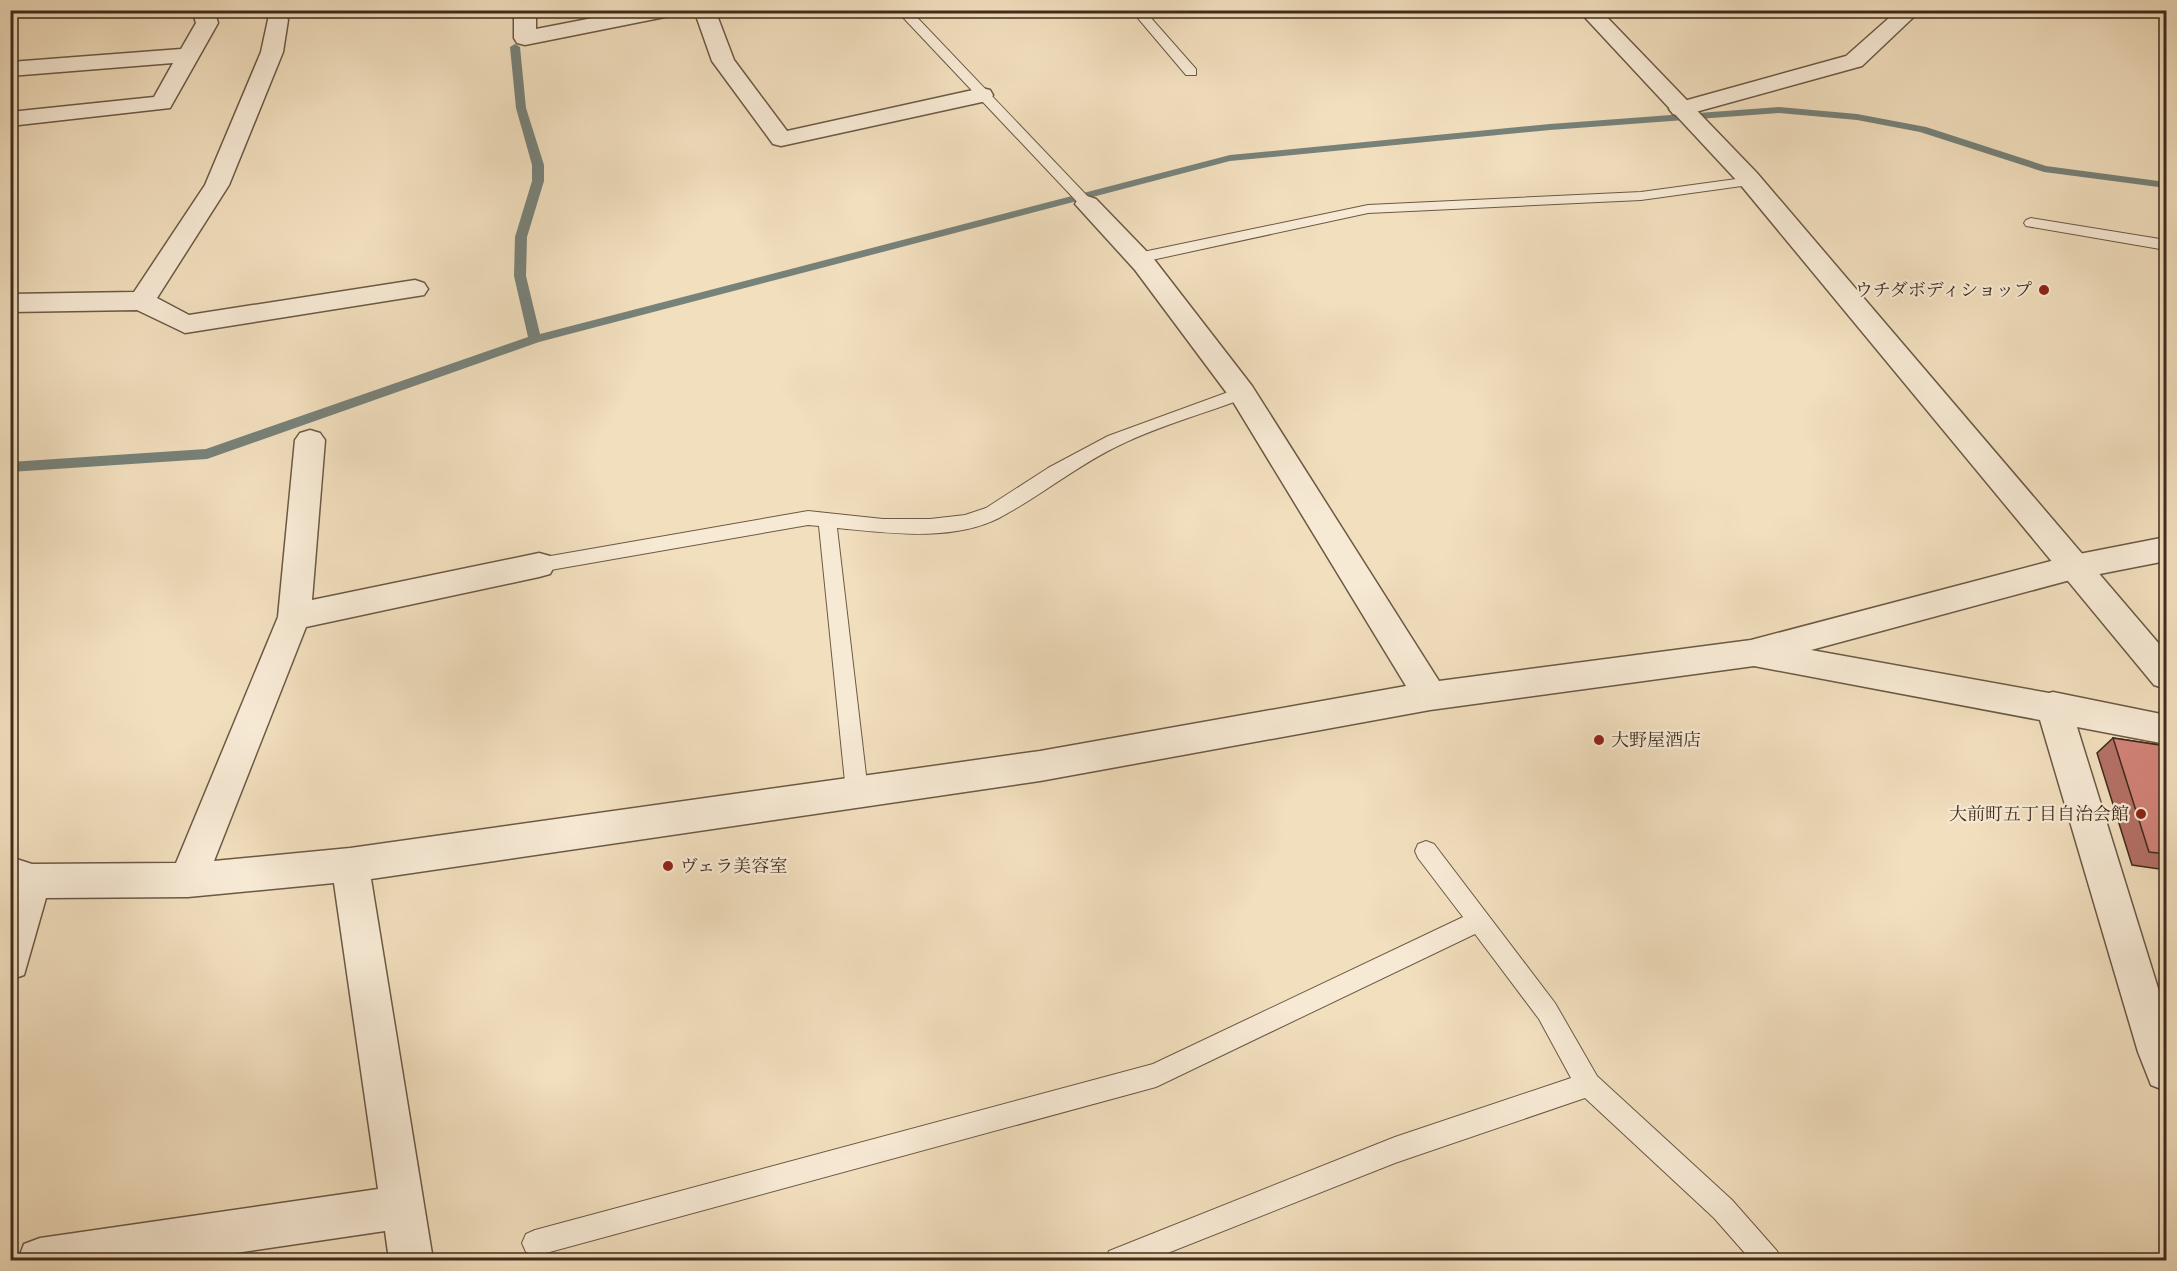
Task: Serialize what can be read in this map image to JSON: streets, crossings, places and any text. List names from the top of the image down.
{
  "places": [
    "ウチダボディショップ",
    "大野屋酒店",
    "大前町五丁目自治会館",
    "ヴェラ美容室"
  ]
}
